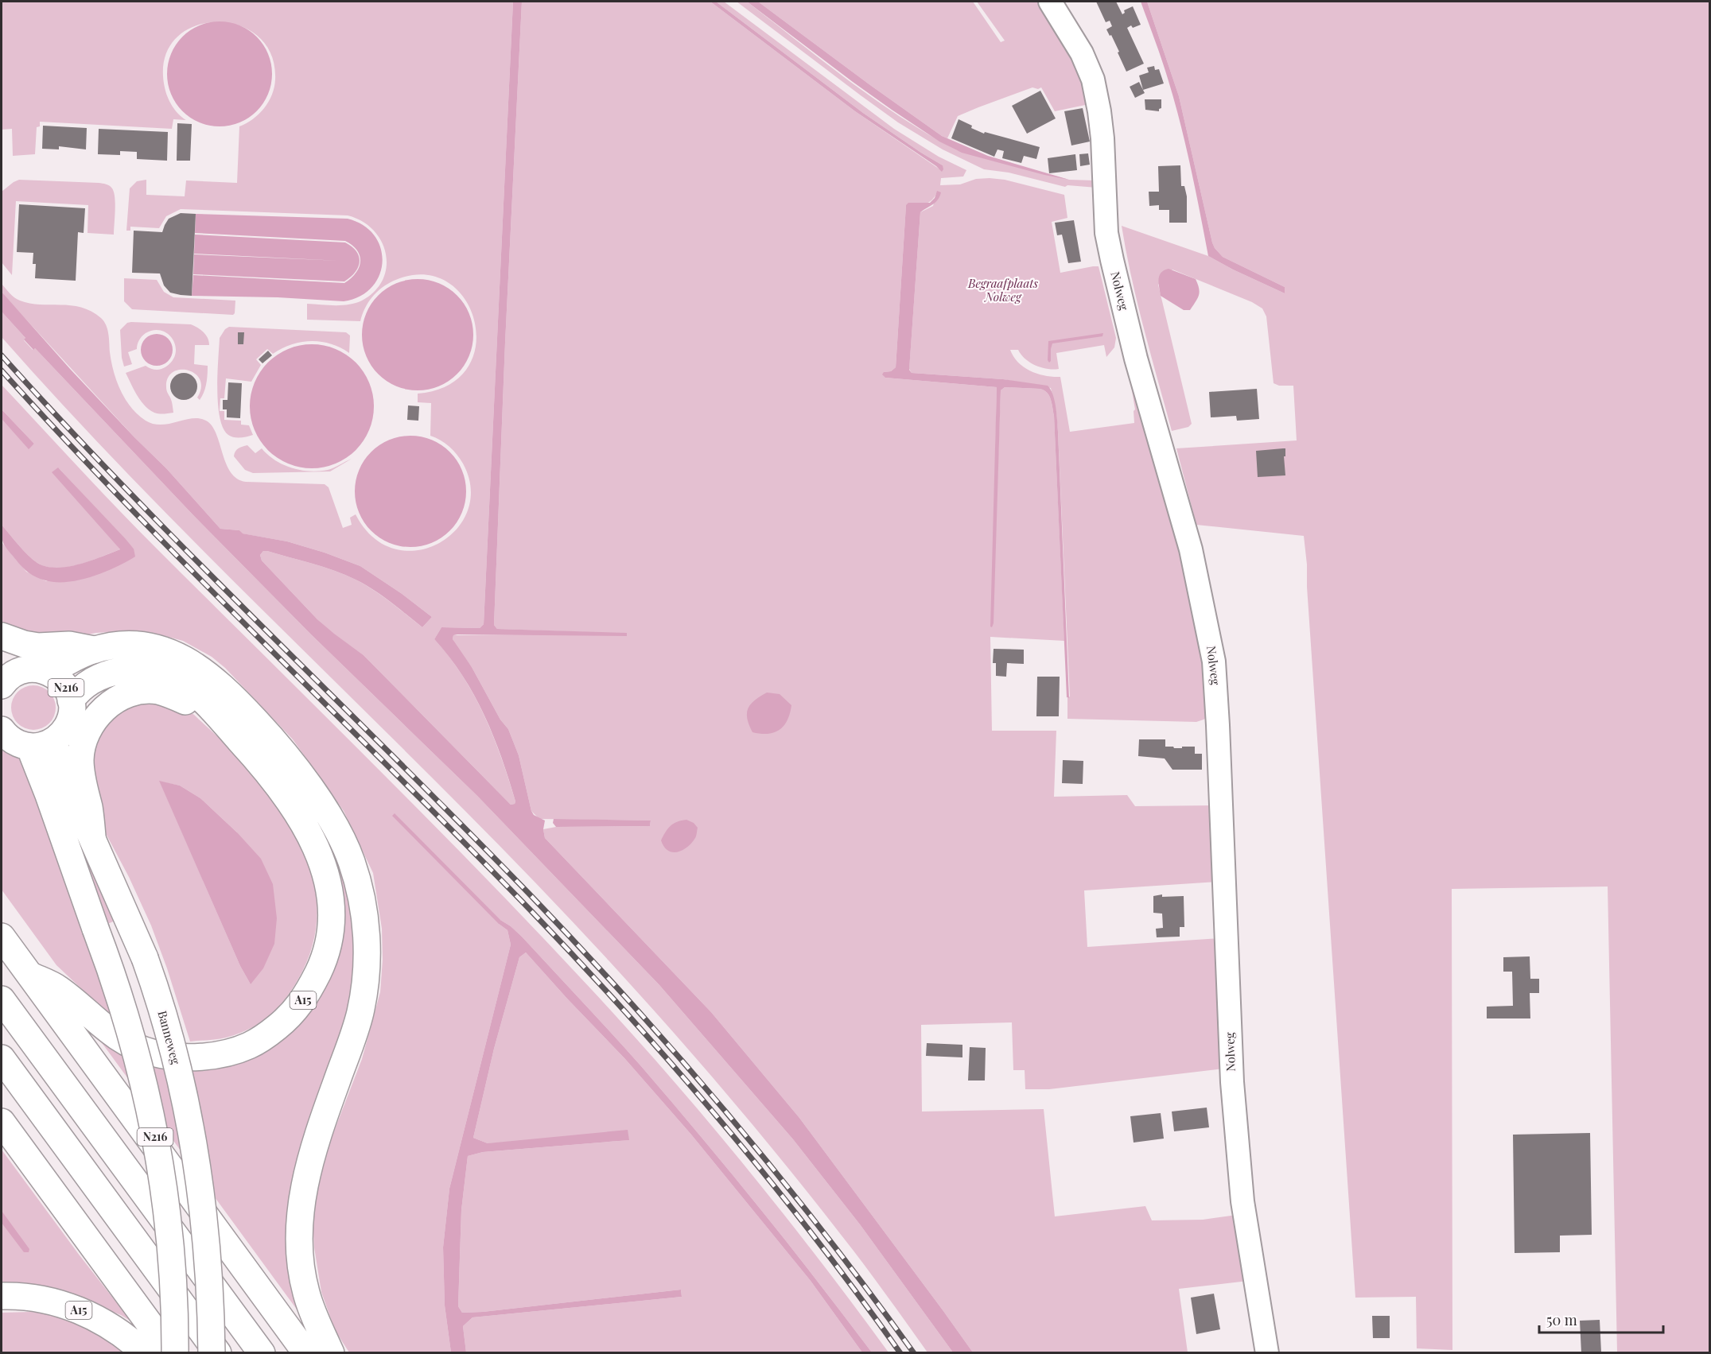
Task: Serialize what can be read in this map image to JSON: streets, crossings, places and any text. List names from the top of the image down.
{
  "streets": {
    "main road": ["N216", "A15", "Banneweg"],
    "street": ["Nolweg"]
  },
  "crossings": [
    ["N216", "A15"],
    ["N216", "Banneweg"],
    ["A15", "Banneweg"]
  ],
  "parks": ["Begraafplaats Nolweg"],
  "scale_bar": "50 m"
}
